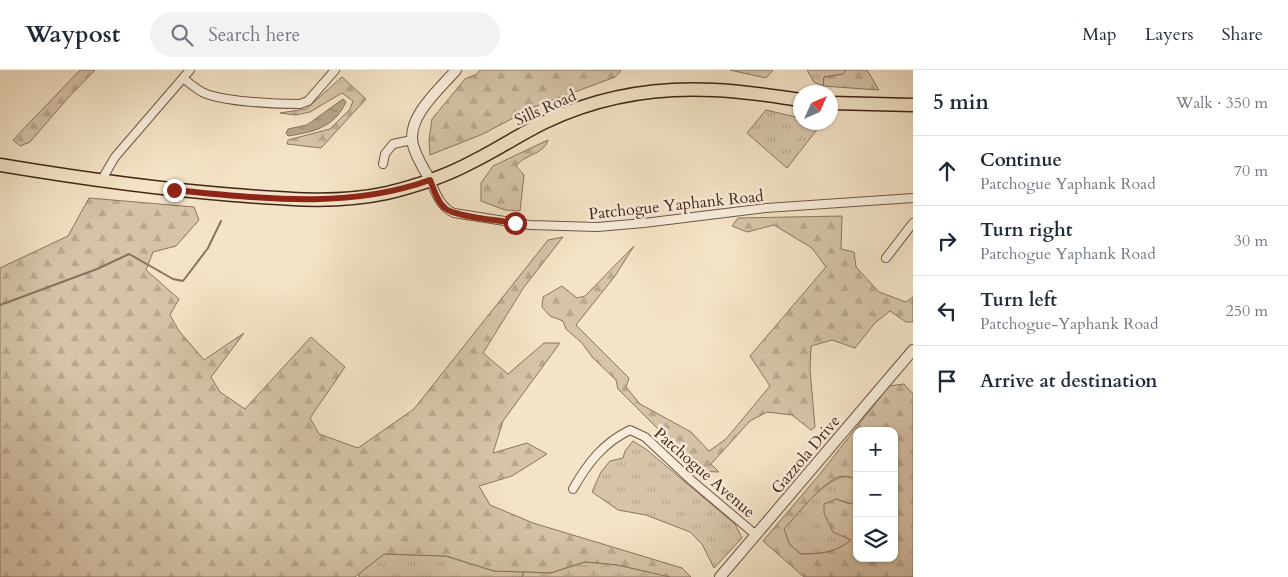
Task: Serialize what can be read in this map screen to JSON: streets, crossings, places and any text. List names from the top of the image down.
{
  "streets": {
    "main road": ["Sills Road"],
    "street": ["Patchogue Yaphank Road", "Gazzola Drive", "Patchogue Avenue"]
  },
  "crossings": [
    ["Sills Road", "Patchogue Yaphank Road"],
    ["Gazzola Drive", "Patchogue Avenue"]
  ],
  "north": "top right",
  "page": {
    "header": "Waypost",
    "search": "Search here",
    "nav": ["Map", "Layers", "Share"],
    "heading": ["5 min", "Walk · 350 m"],
    "list": [
      ["Continue", "Patchogue Yaphank Road", "70 m"],
      ["Turn right", "Patchogue Yaphank Road", "30 m"],
      ["Turn left", "Patchogue-Yaphank Road", "250 m"],
      "Arrive at destination"
    ],
    "map_buttons": ["+", "−"]
  }
}
